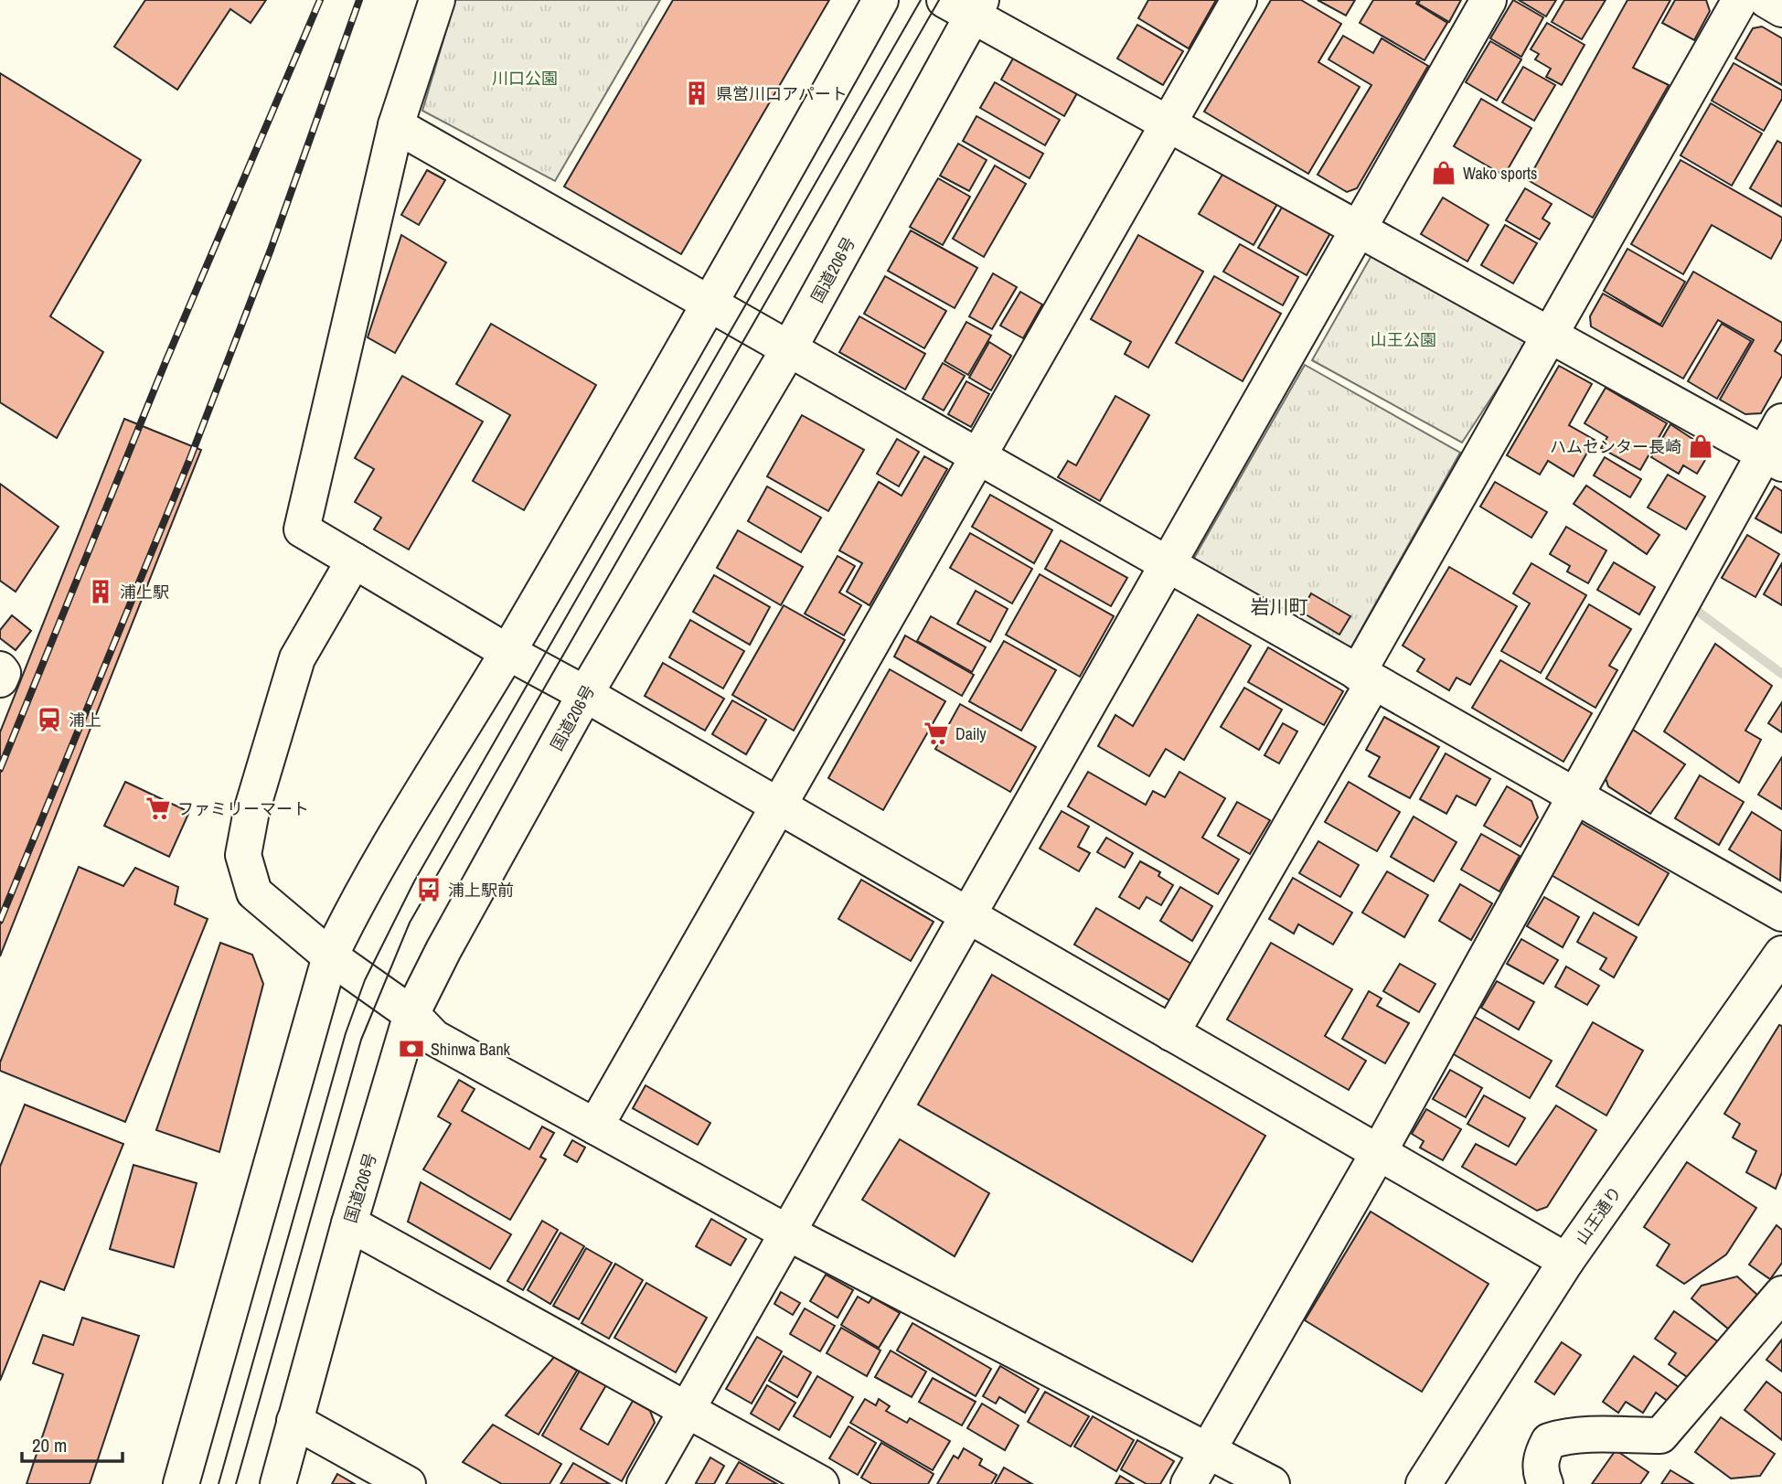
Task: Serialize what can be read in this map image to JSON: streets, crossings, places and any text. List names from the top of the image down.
{
  "streets": {
    "main road": ["国道206号", "山王通り"]
  },
  "districts": ["岩川町"],
  "parks": ["川口公園", "山王公園"],
  "places": {
    "building": ["県営川口アパート", "浦上駅"],
    "shop": ["Wako sports", "ハムセンター長崎"],
    "station": ["浦上"],
    "supermarket": ["Daily", "ファミリーマート"],
    "bus stop": ["浦上駅前"],
    "bank": ["Shinwa Bank"]
  },
  "scale_bar": "20 m"
}
